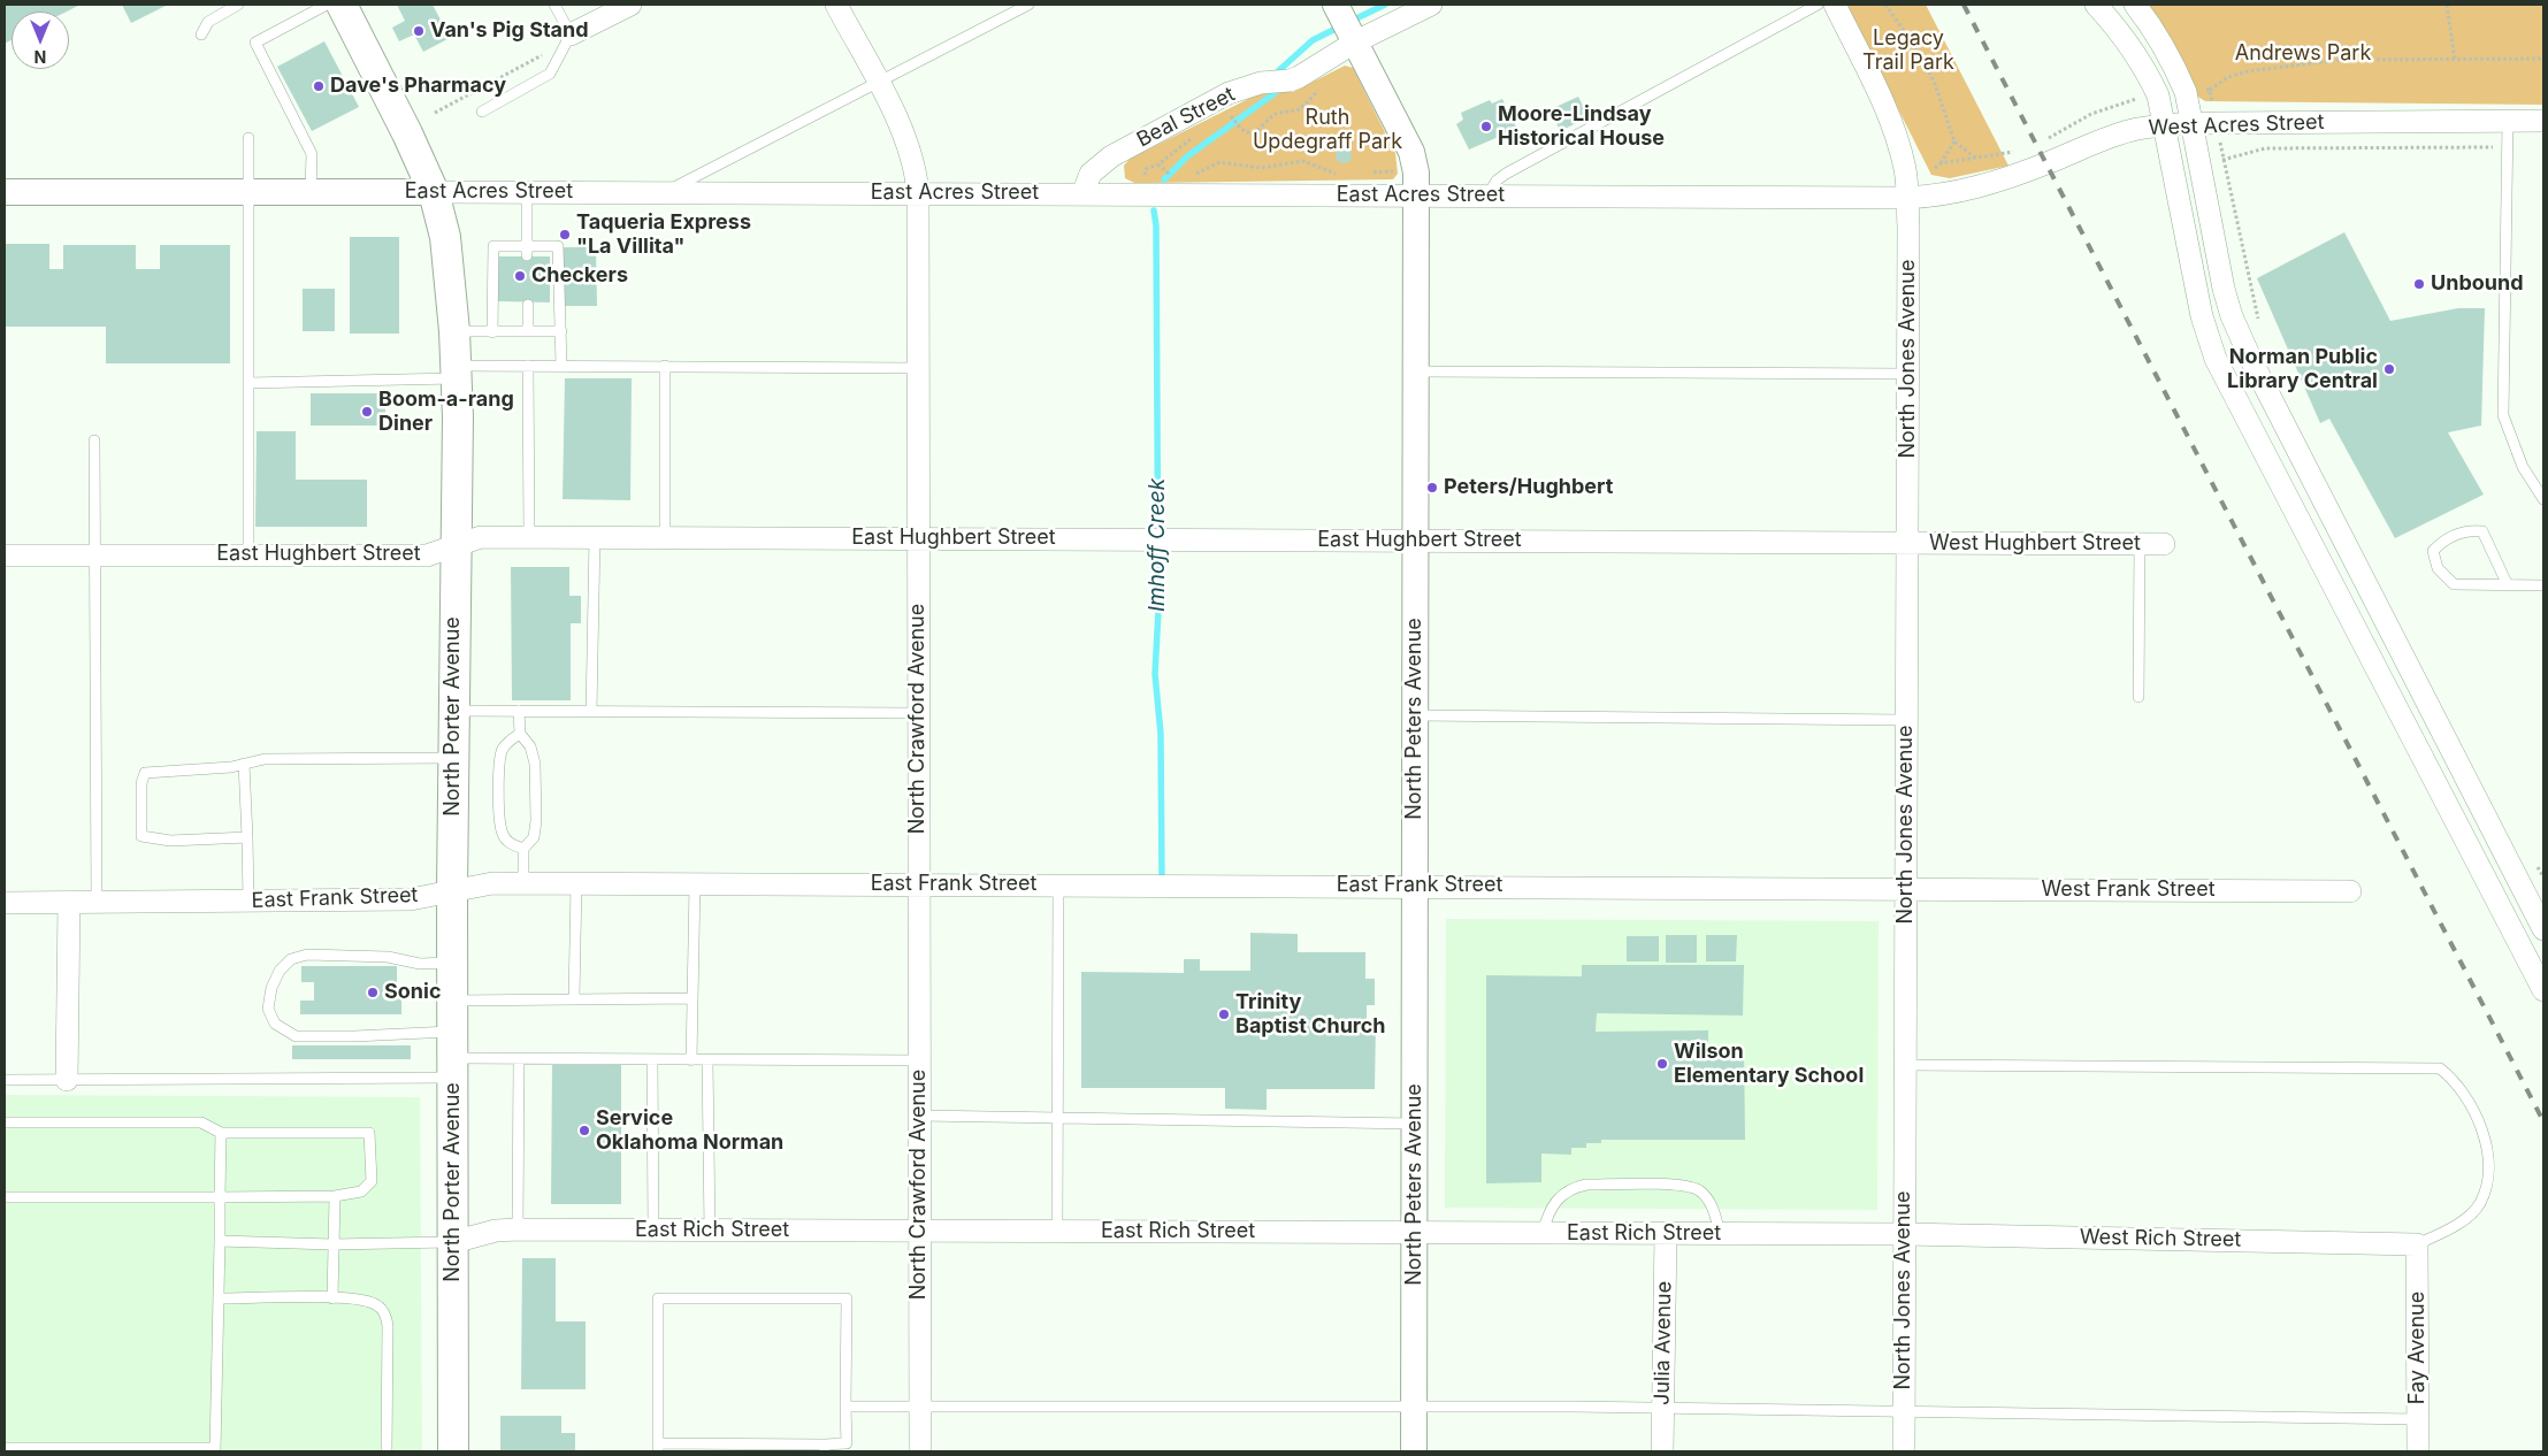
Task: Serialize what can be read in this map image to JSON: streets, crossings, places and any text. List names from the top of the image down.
{
  "streets": {
    "main road": ["North Porter Avenue"],
    "street": [
      "Beal Street",
      "West Acres Street",
      "East Acres Street",
      "North Jones Avenue",
      "East Hughbert Street",
      "West Hughbert Street",
      "North Crawford Avenue",
      "North Peters Avenue",
      "East Frank Street",
      "West Frank Street",
      "East Rich Street",
      "West Rich Street",
      "Julia Avenue",
      "Fay Avenue"
    ]
  },
  "crossings": [
    ["Beal Street", "East Acres Street"],
    ["Beal Street", "North Peters Avenue"],
    ["West Acres Street", "East Acres Street"],
    ["West Acres Street", "North Jones Avenue"],
    ["East Acres Street", "North Jones Avenue"],
    ["East Acres Street", "North Porter Avenue"],
    ["East Acres Street", "North Crawford Avenue"],
    ["East Acres Street", "North Peters Avenue"],
    ["North Jones Avenue", "East Hughbert Street"],
    ["North Jones Avenue", "West Hughbert Street"],
    ["North Jones Avenue", "East Frank Street"],
    ["North Jones Avenue", "West Frank Street"],
    ["North Jones Avenue", "East Rich Street"],
    ["North Jones Avenue", "West Rich Street"],
    ["East Hughbert Street", "West Hughbert Street"],
    ["East Hughbert Street", "North Porter Avenue"],
    ["East Hughbert Street", "North Crawford Avenue"],
    ["East Hughbert Street", "North Peters Avenue"],
    ["North Porter Avenue", "East Frank Street"],
    ["North Porter Avenue", "East Rich Street"],
    ["North Crawford Avenue", "East Frank Street"],
    ["North Crawford Avenue", "East Rich Street"],
    ["North Peters Avenue", "East Frank Street"],
    ["North Peters Avenue", "East Rich Street"],
    ["East Frank Street", "West Frank Street"],
    ["East Rich Street", "West Rich Street"],
    ["East Rich Street", "Julia Avenue"],
    ["West Rich Street", "Fay Avenue"]
  ],
  "water": ["Imhoff Creek"],
  "parks": ["Legacy Trail Park", "Andrews Park", "Ruth Updegraff Park"],
  "places": [
    "Van's Pig Stand",
    "Dave's Pharmacy",
    "Moore-Lindsay Historical House",
    "Taqueria Express \"La Villita\"",
    "Checkers",
    "Unbound",
    "Norman Public Library Central",
    "Boom-a-rang Diner",
    "Peters/Hughbert",
    "Sonic",
    "Trinity Baptist Church",
    "Wilson Elementary School",
    "Service Oklahoma Norman"
  ],
  "north": "bottom"
}
